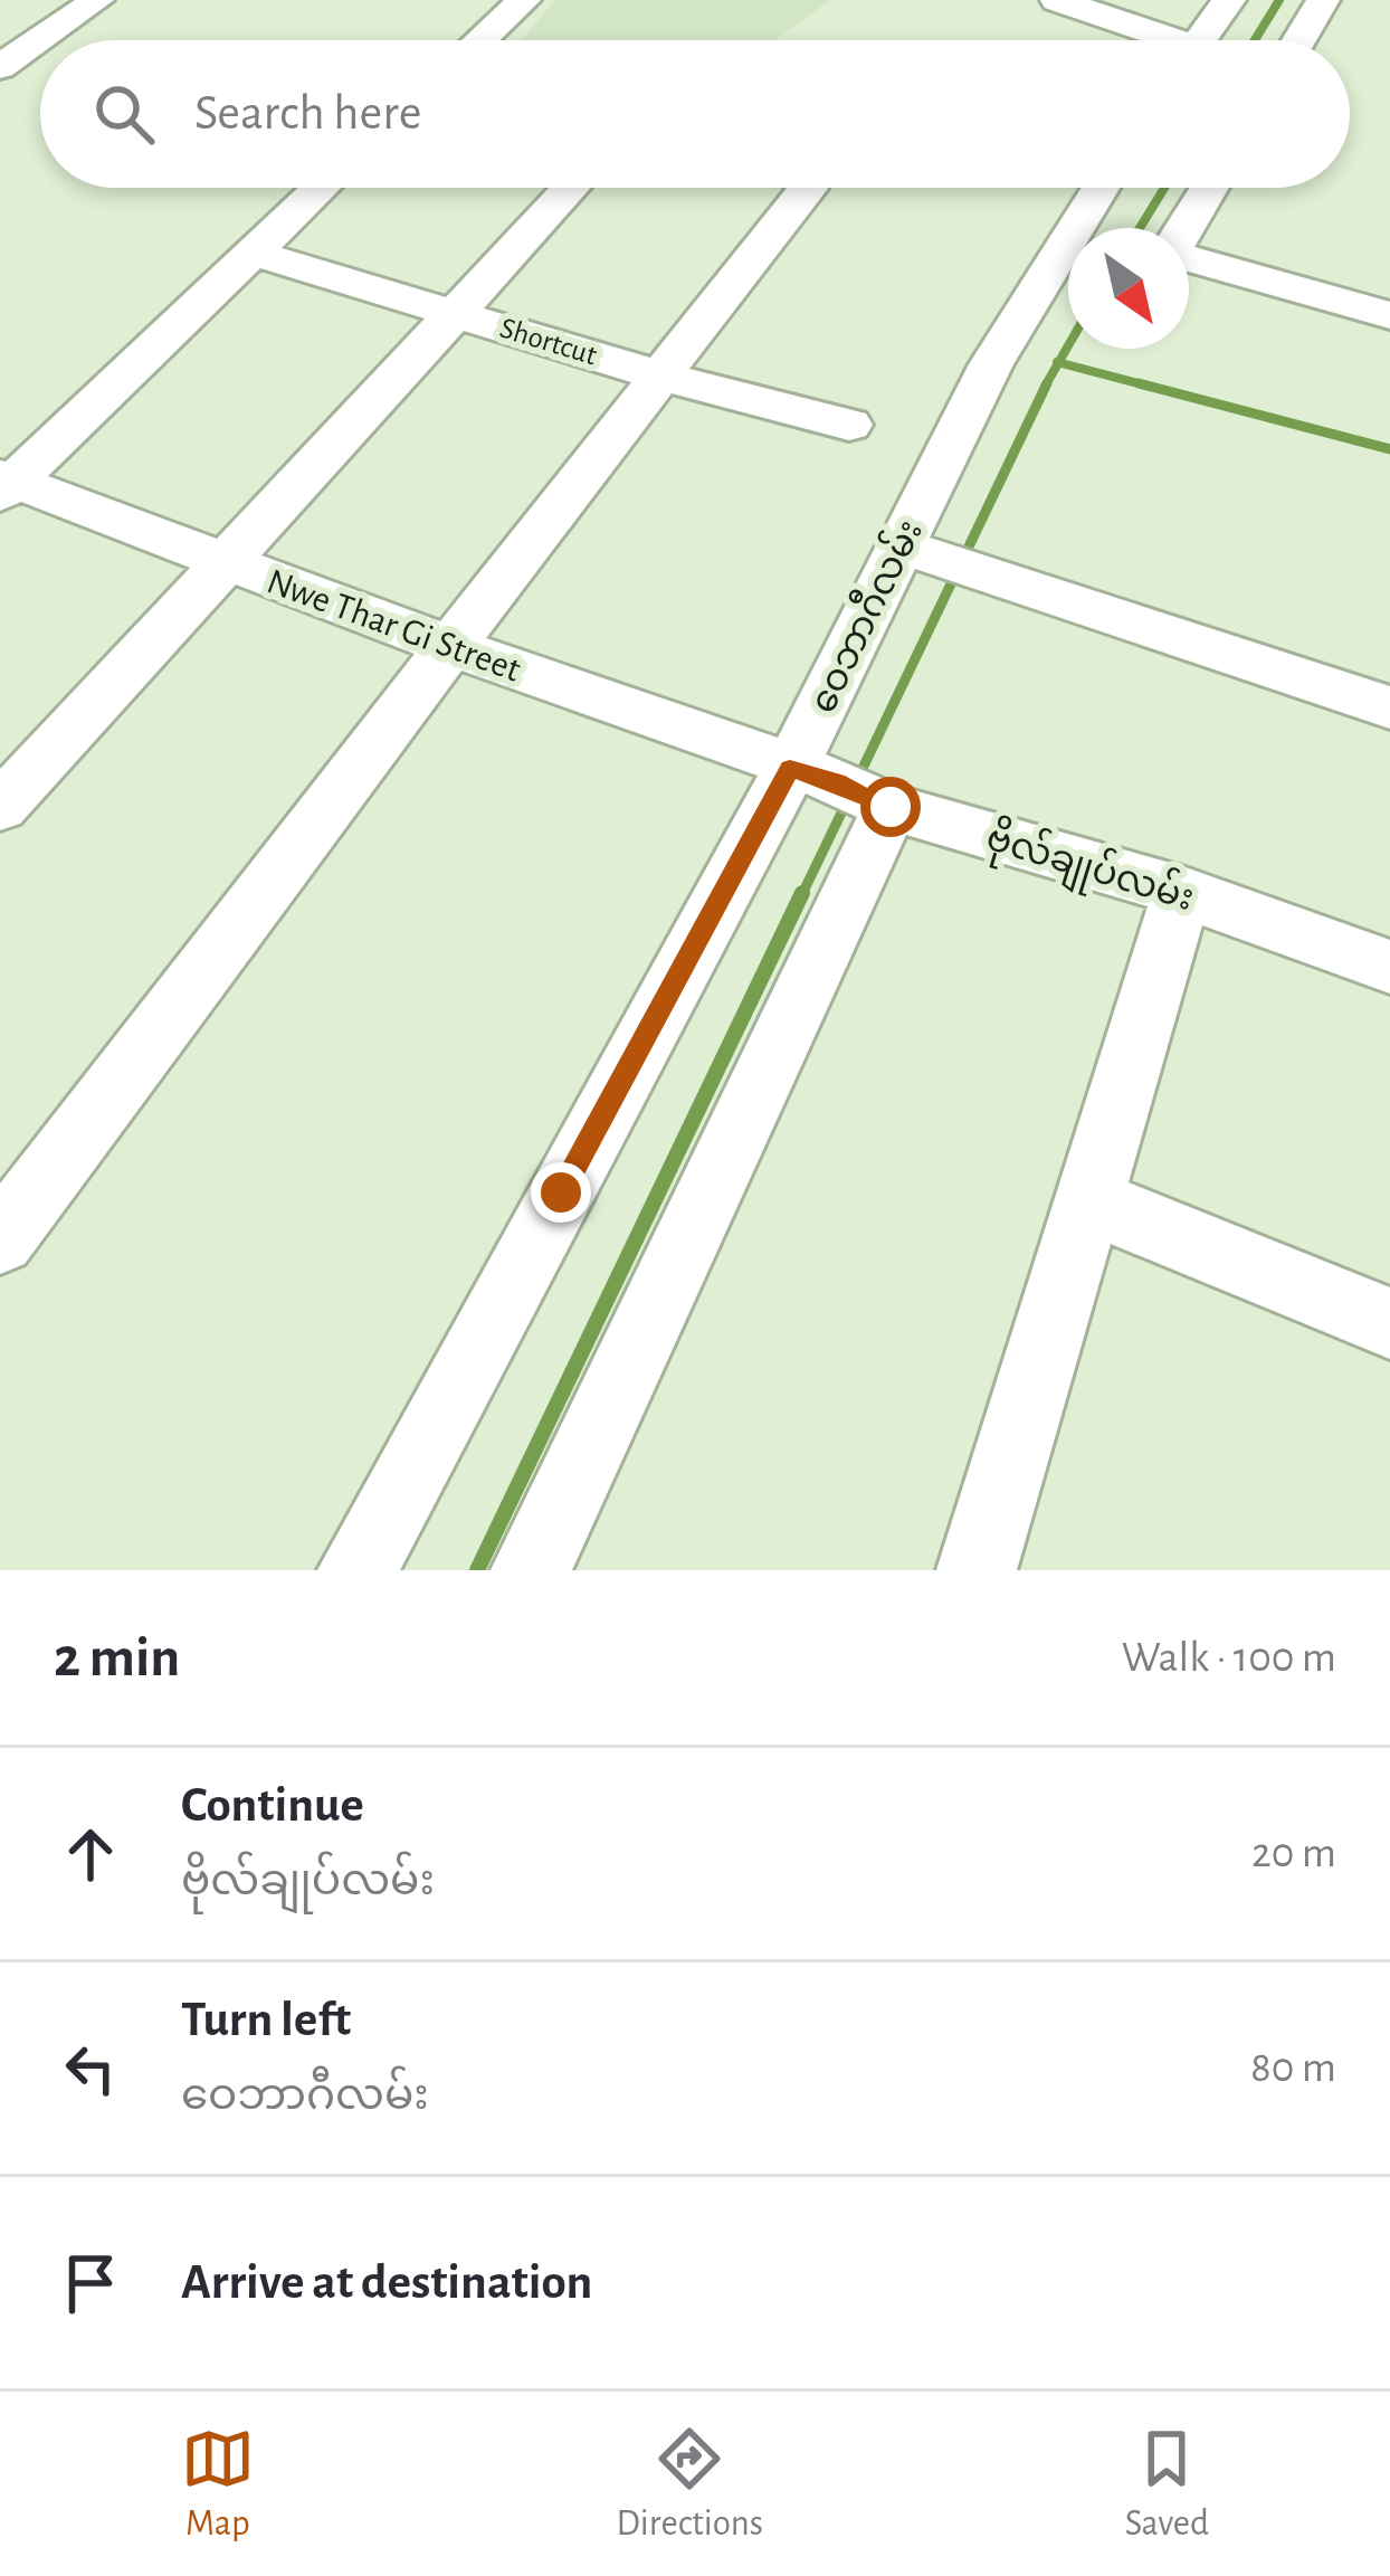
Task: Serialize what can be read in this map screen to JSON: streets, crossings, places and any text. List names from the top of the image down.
{
  "streets": {
    "street": [
      "Shortcut",
      "ဝေဘာဂီလမ်း",
      "Nwe Thar Gi Street",
      "ဗိုလ်ချုပ်လမ်း"
    ]
  },
  "crossings": [
    ["ဝေဘာဂီလမ်း", "Nwe Thar Gi Street"],
    ["ဝေဘာဂီလမ်း", "ဗိုလ်ချုပ်လမ်း"],
    ["Nwe Thar Gi Street", "ဗိုလ်ချုပ်လမ်း"]
  ],
  "north": "bottom right",
  "page": {
    "search": "Search here",
    "heading": ["2 min", "Walk · 100 m"],
    "list": [
      ["Continue", "ဗိုလ်ချုပ်လမ်း", "20 m"],
      ["Turn left", "ဝေဘာဂီလမ်း", "80 m"],
      "Arrive at destination"
    ],
    "nav": ["Map", "Directions", "Saved"]
  }
}
